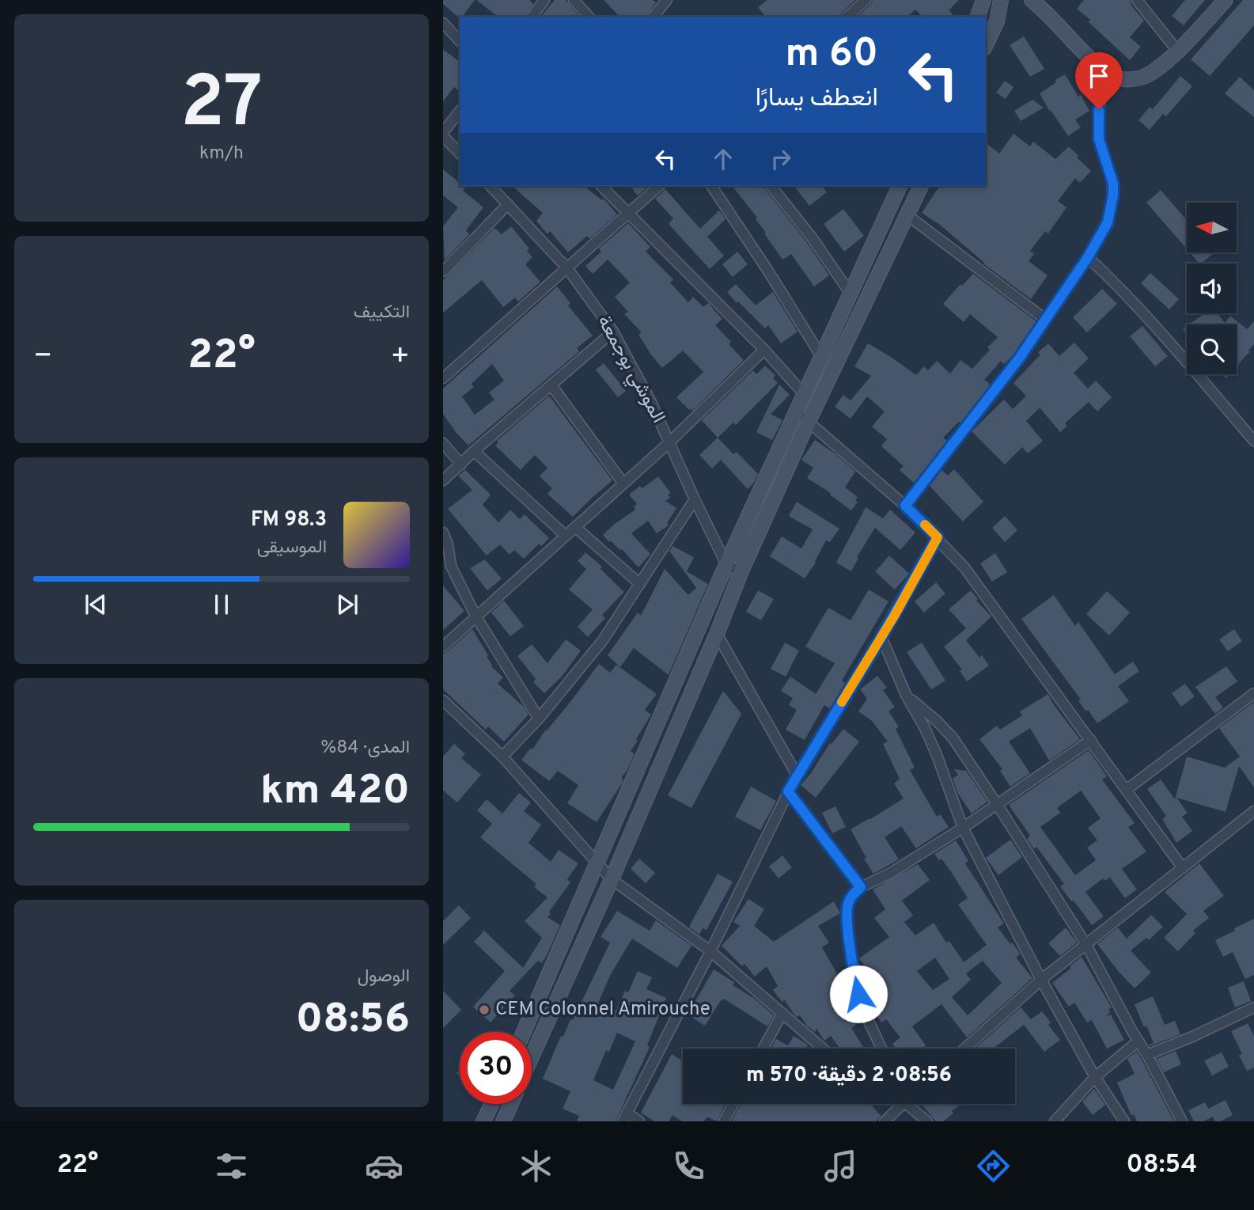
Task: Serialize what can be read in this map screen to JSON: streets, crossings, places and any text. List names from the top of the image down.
{
  "streets": {
    "street": ["الموشي بوجمعة"]
  },
  "places": ["CEM Colonnel Amirouche"],
  "north": "left",
  "page": {
    "tile": [
      ["27", "km/h"],
      "التكييف",
      ["المدى · 84%", "420 km"],
      ["الوصول", "08:56"]
    ],
    "turn": ["60 m", "انعطف يسارًا"],
    "heat": ["−", "22°", "+"],
    "song": ["98.3 FM", "الموسيقى"],
    "limit": "30",
    "trip": "08:56 · 2 دقيقة · 570 m",
    "tabs": ["08:54", "22°"]
  }
}
